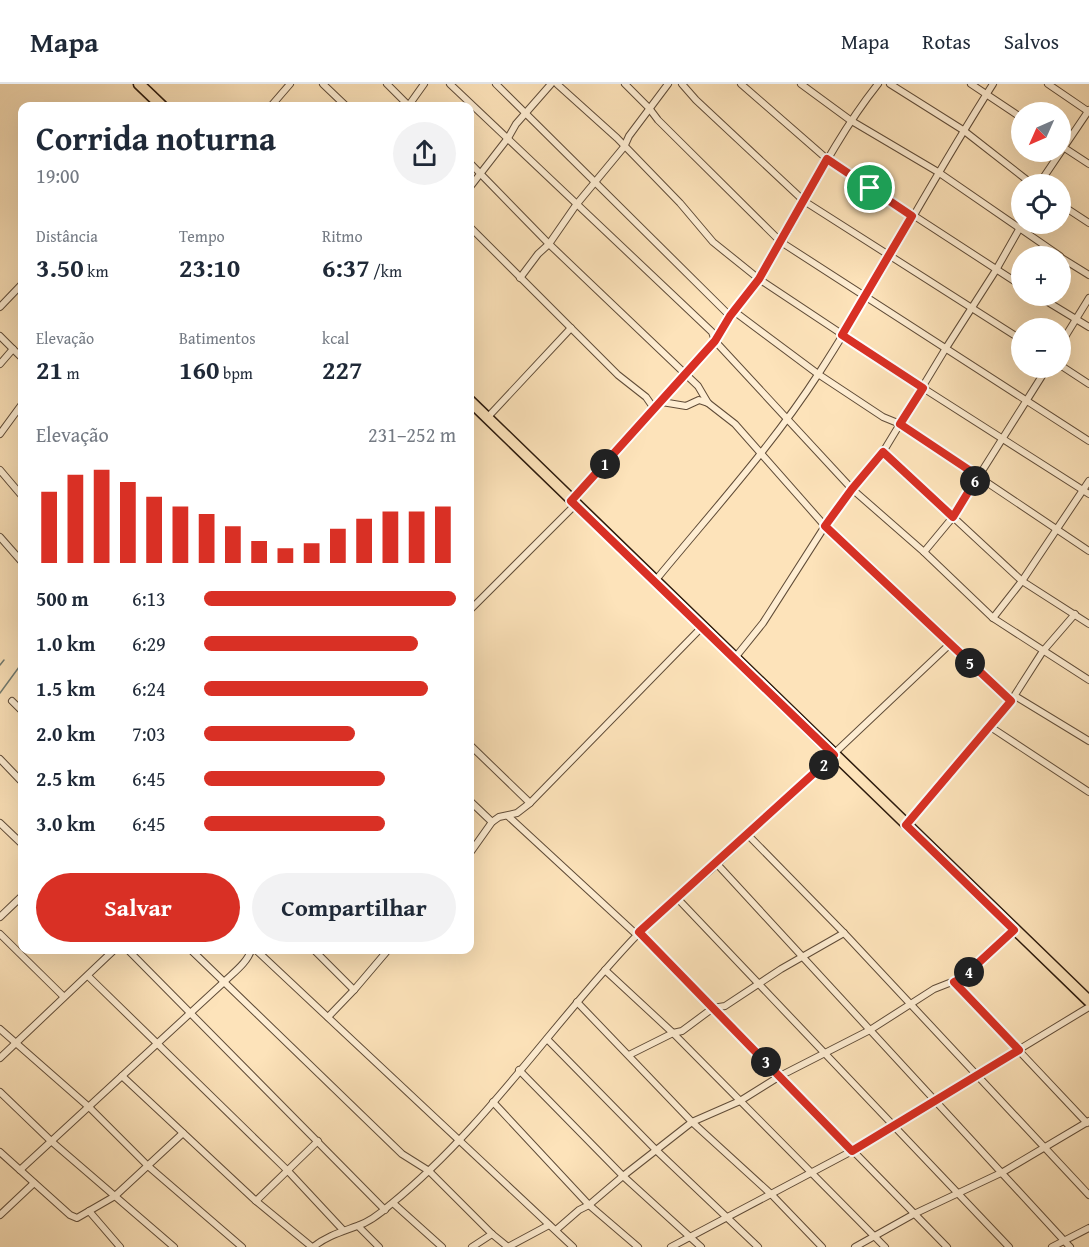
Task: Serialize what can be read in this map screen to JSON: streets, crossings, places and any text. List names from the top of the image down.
{
  "north": "bottom left",
  "page": {
    "header": "Mapa",
    "nav": ["Mapa", "Rotas", "Salvos"],
    "map_buttons": ["+", "−"],
    "heading": ["Corrida noturna", "19:00"],
    "stats": [
      ["Distância", "3.50 km"],
      ["Tempo", "23:10"],
      ["Ritmo", "6:37 /km"],
      ["Elevação", "21 m"],
      ["Batimentos", "160 bpm"],
      ["kcal", "227"]
    ],
    "chart": ["Elevação", "231–252 m"],
    "pins": [
      "1",
      "6",
      "5",
      "2",
      "4",
      "3"
    ],
    "list": [
      {
        "name": "500 m",
        "note": "6:13"
      },
      {
        "name": "1.0 km",
        "note": "6:29"
      },
      {
        "name": "1.5 km",
        "note": "6:24"
      },
      {
        "name": "2.0 km",
        "note": "7:03"
      },
      {
        "name": "2.5 km",
        "note": "6:45"
      },
      {
        "name": "3.0 km",
        "note": "6:45"
      }
    ],
    "buttons": ["Salvar", "Compartilhar"]
  }
}
